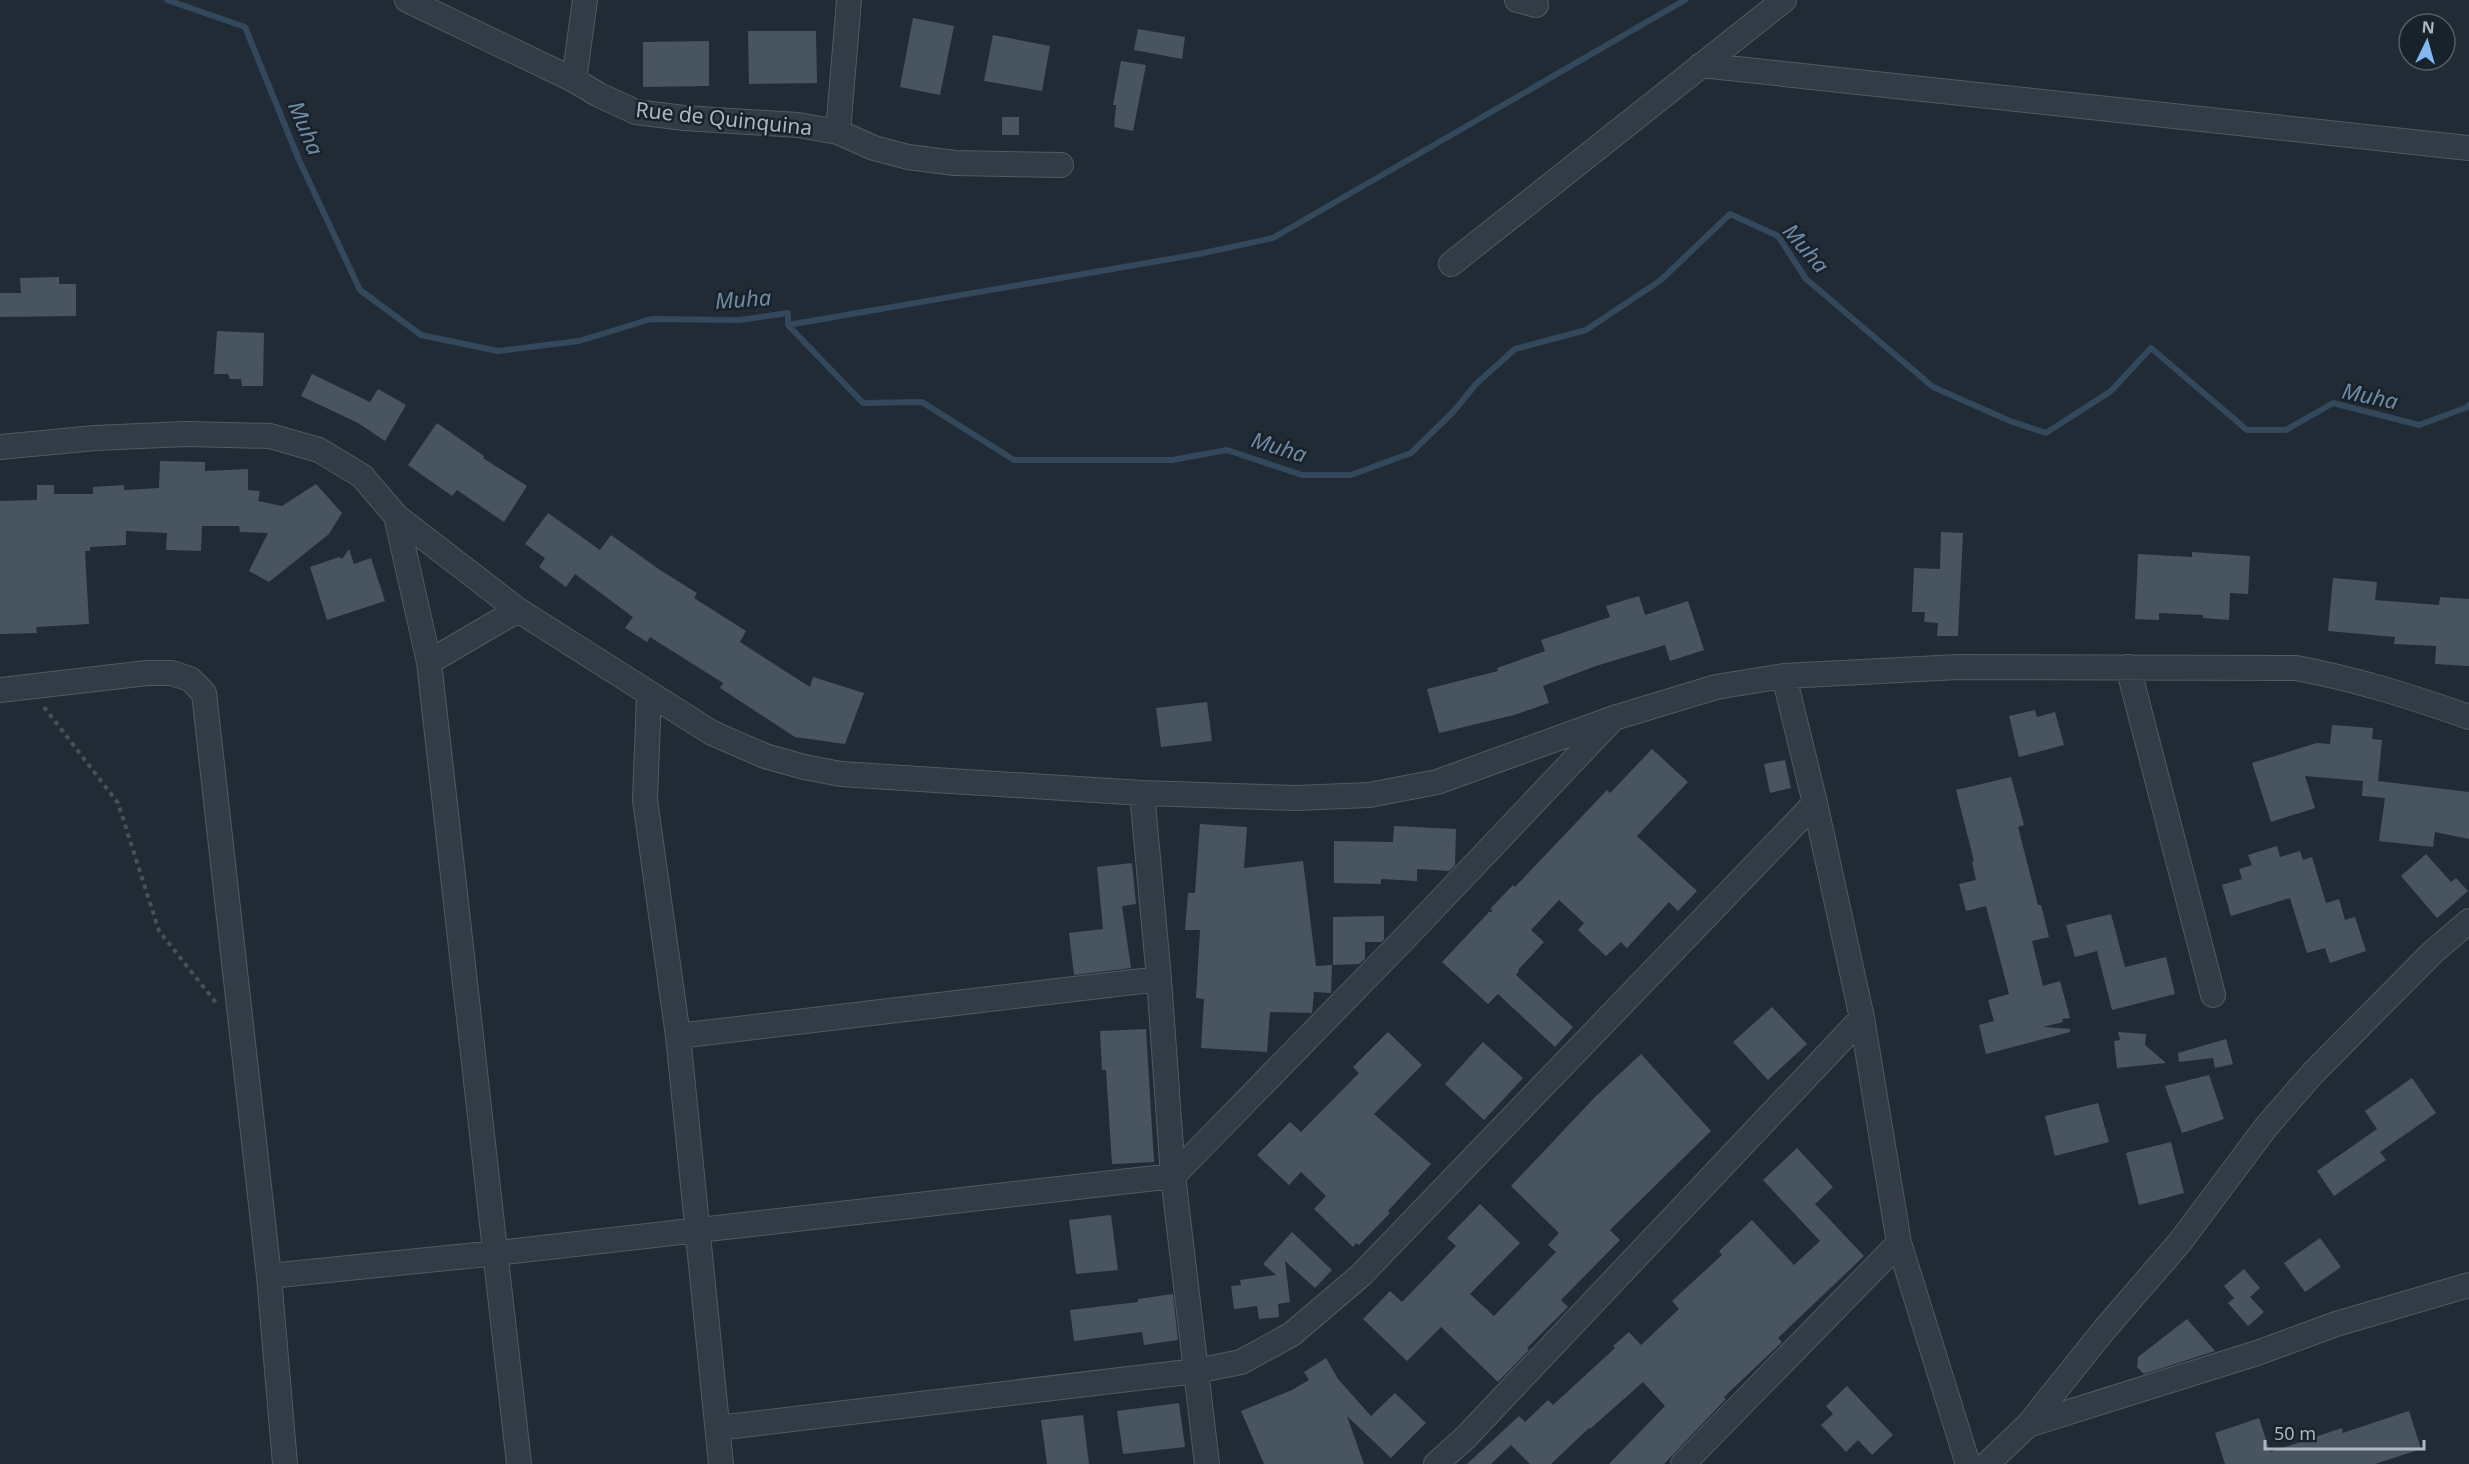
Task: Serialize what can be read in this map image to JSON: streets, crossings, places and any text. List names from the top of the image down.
{
  "streets": {
    "street": ["Rue de Quinquina"]
  },
  "water": ["Muha"],
  "scale_bar": "50 m",
  "north": "top"
}
